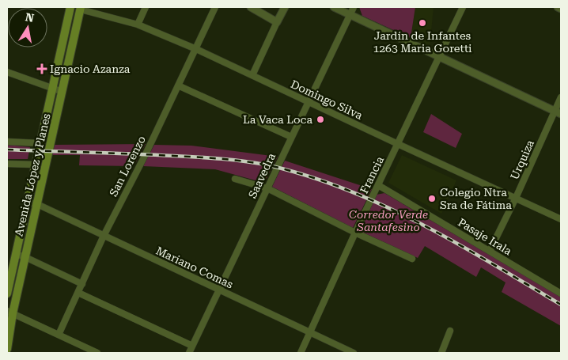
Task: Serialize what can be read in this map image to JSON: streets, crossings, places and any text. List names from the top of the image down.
{
  "streets": {
    "main road": ["Avenida López y Planes"],
    "street": [
      "Domingo Silva",
      "Urquiza",
      "San Lorenzo",
      "Francia",
      "Saavedra",
      "Pasaje Irala",
      "Mariano Comas"
    ]
  },
  "crossings": [
    ["Domingo Silva", "Urquiza"],
    ["Domingo Silva", "San Lorenzo"],
    ["Domingo Silva", "Avenida López y Planes"],
    ["Domingo Silva", "Francia"],
    ["Domingo Silva", "Saavedra"],
    ["Urquiza", "Pasaje Irala"],
    ["San Lorenzo", "Mariano Comas"],
    ["Avenida López y Planes", "Mariano Comas"],
    ["Francia", "Pasaje Irala"],
    ["Francia", "Mariano Comas"],
    ["Saavedra", "Mariano Comas"]
  ],
  "parks": ["Corredor Verde Santafesino"],
  "places": {
    "other": ["Jardín de Infantes 1263 Maria Goretti", "La Vaca Loca", "Colegio Ntra Sra de Fátima"],
    "health": ["Ignacio Azanza"]
  },
  "north": "top"
}
